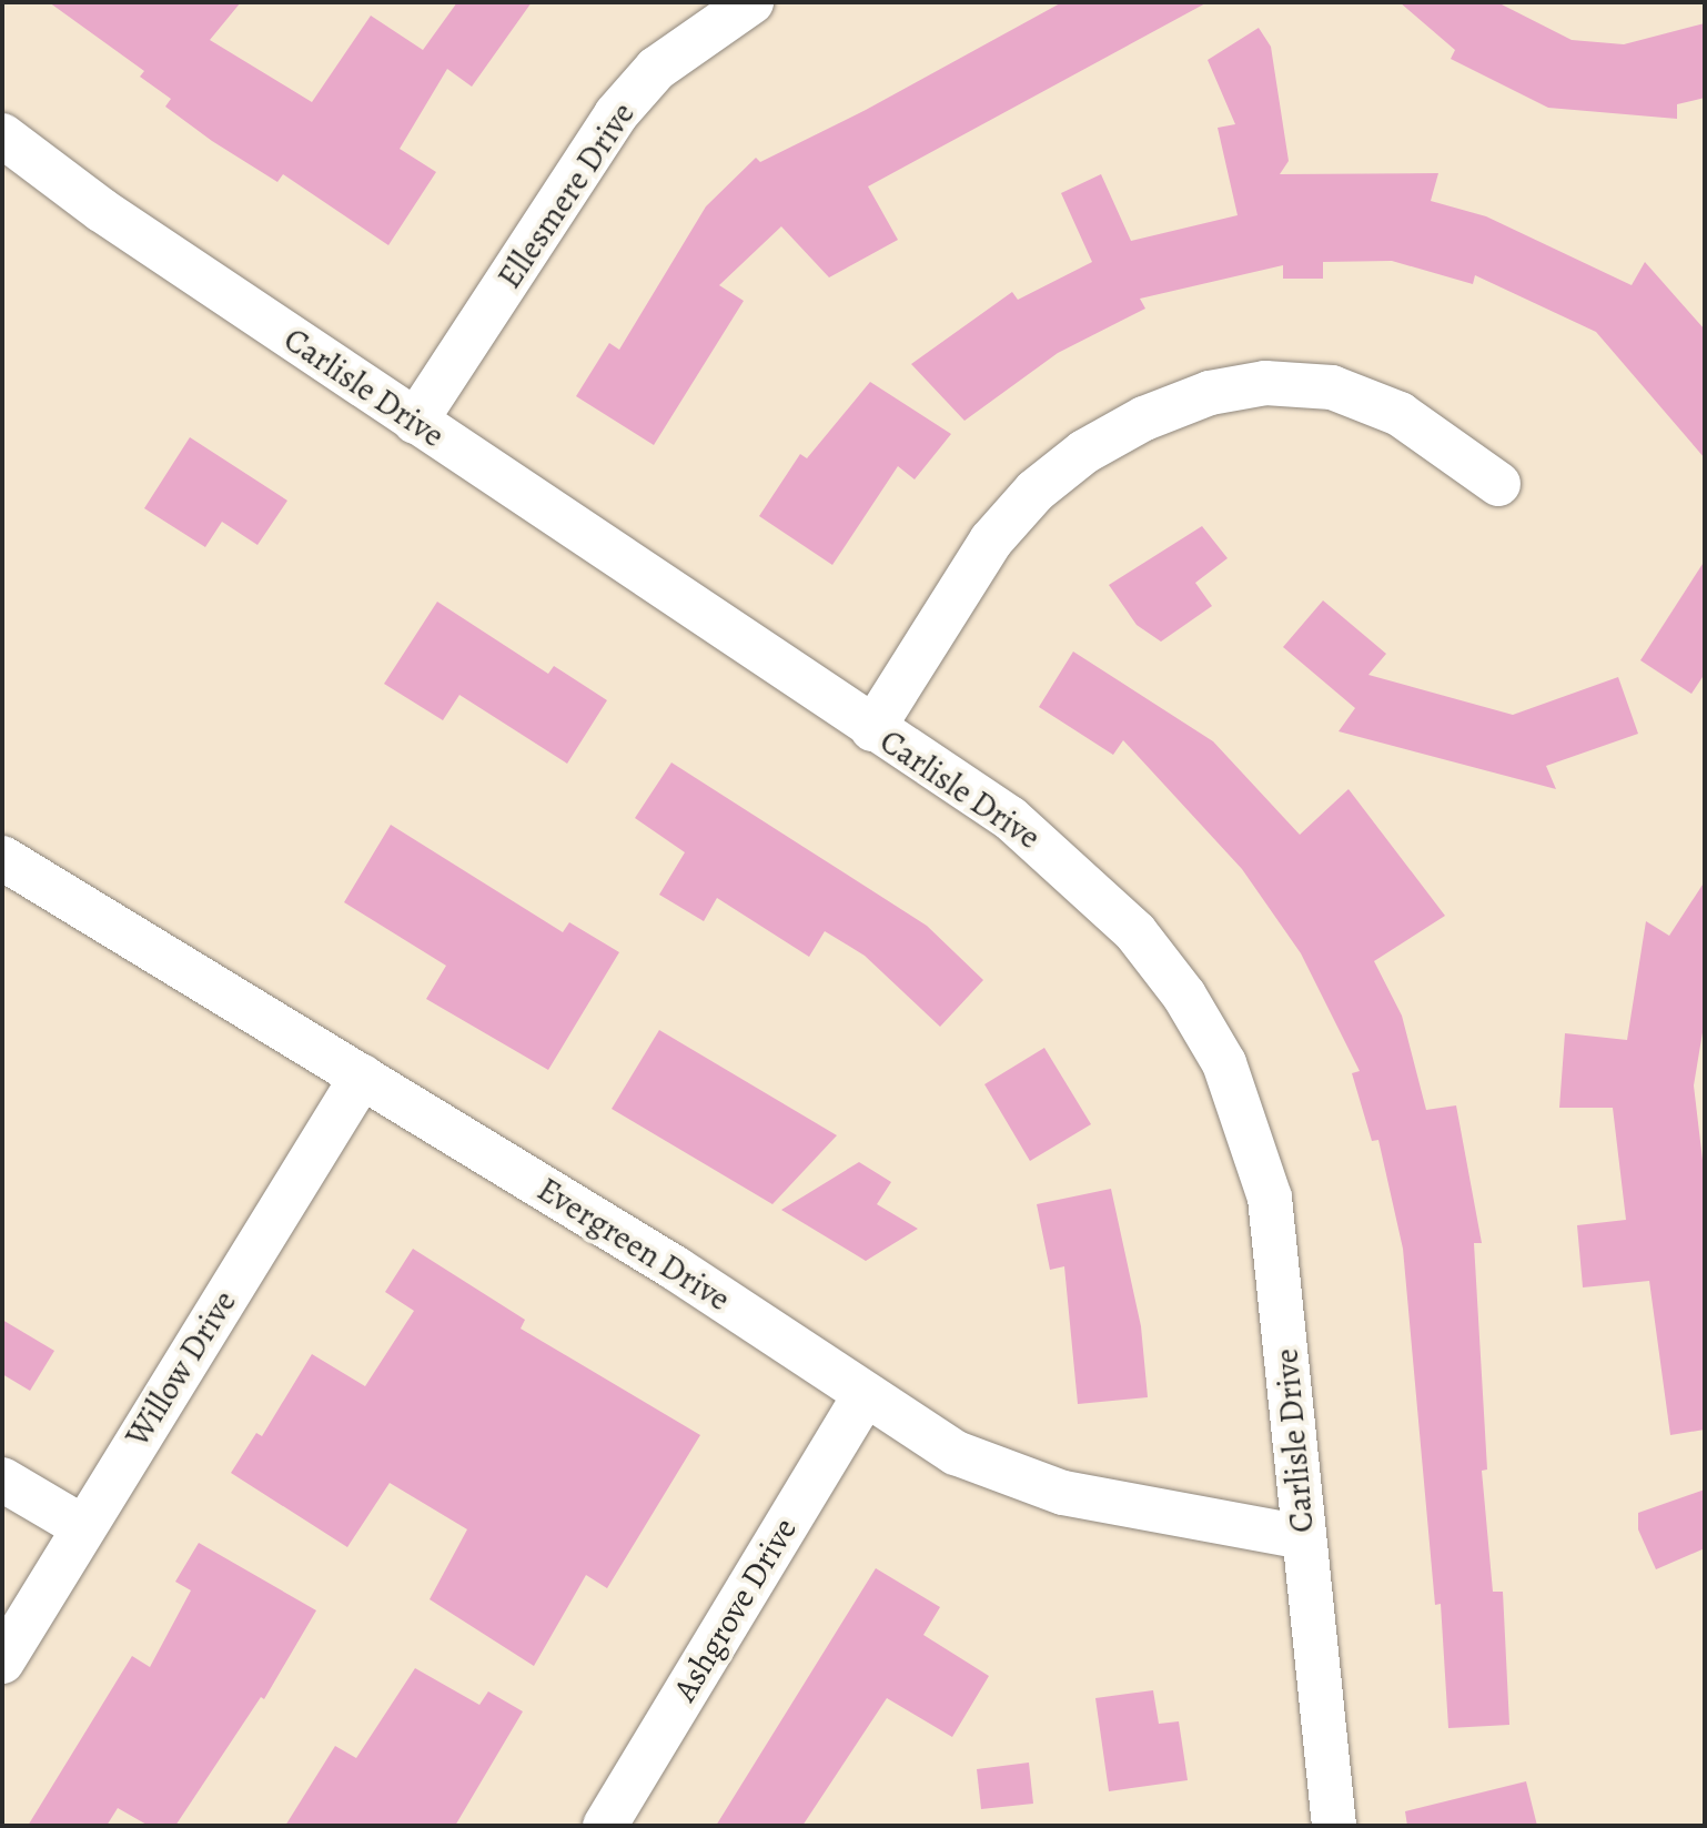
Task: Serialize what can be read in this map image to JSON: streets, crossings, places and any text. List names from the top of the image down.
{
  "streets": {
    "street": [
      "Ellesmere Drive",
      "Carlisle Drive",
      "Evergreen Drive",
      "Willow Drive",
      "Ashgrove Drive"
    ]
  },
  "crossings": [
    ["Ellesmere Drive", "Carlisle Drive"],
    ["Carlisle Drive", "Evergreen Drive"],
    ["Evergreen Drive", "Willow Drive"],
    ["Evergreen Drive", "Ashgrove Drive"]
  ]
}
